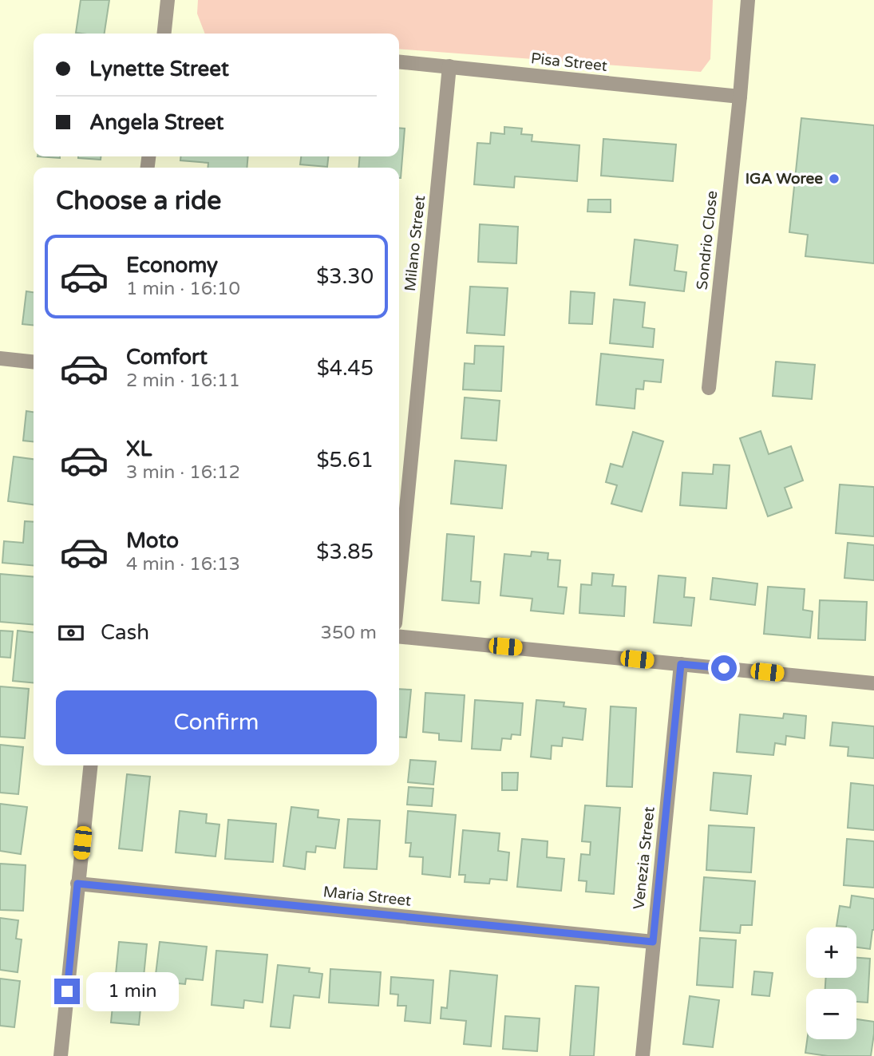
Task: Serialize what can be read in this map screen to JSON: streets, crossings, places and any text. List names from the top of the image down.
{
  "streets": {
    "street": [
      "Pisa Street",
      "Sondrio Close",
      "Milano Street",
      "Venezia Street",
      "Maria Street"
    ]
  },
  "crossings": [
    ["Pisa Street", "Sondrio Close"],
    ["Pisa Street", "Milano Street"],
    ["Venezia Street", "Maria Street"]
  ],
  "places": ["IGA Woree"],
  "page": {
    "banner": ["Lynette Street", "Angela Street"],
    "heading": "Choose a ride",
    "list": [
      {
        "name": "Economy",
        "note": "1 min · 16:10",
        "value": "$3.30"
      },
      {
        "name": "Comfort",
        "note": "2 min · 16:11",
        "value": "$4.45"
      },
      {
        "name": "XL",
        "note": "3 min · 16:12",
        "value": "$5.61"
      },
      {
        "name": "Moto",
        "note": "4 min · 16:13",
        "value": "$3.85"
      }
    ],
    "pay": ["Cash", "350 m"],
    "buttons": "Confirm",
    "map_buttons": ["+", "−"],
    "bubble": "1 min"
  }
}
